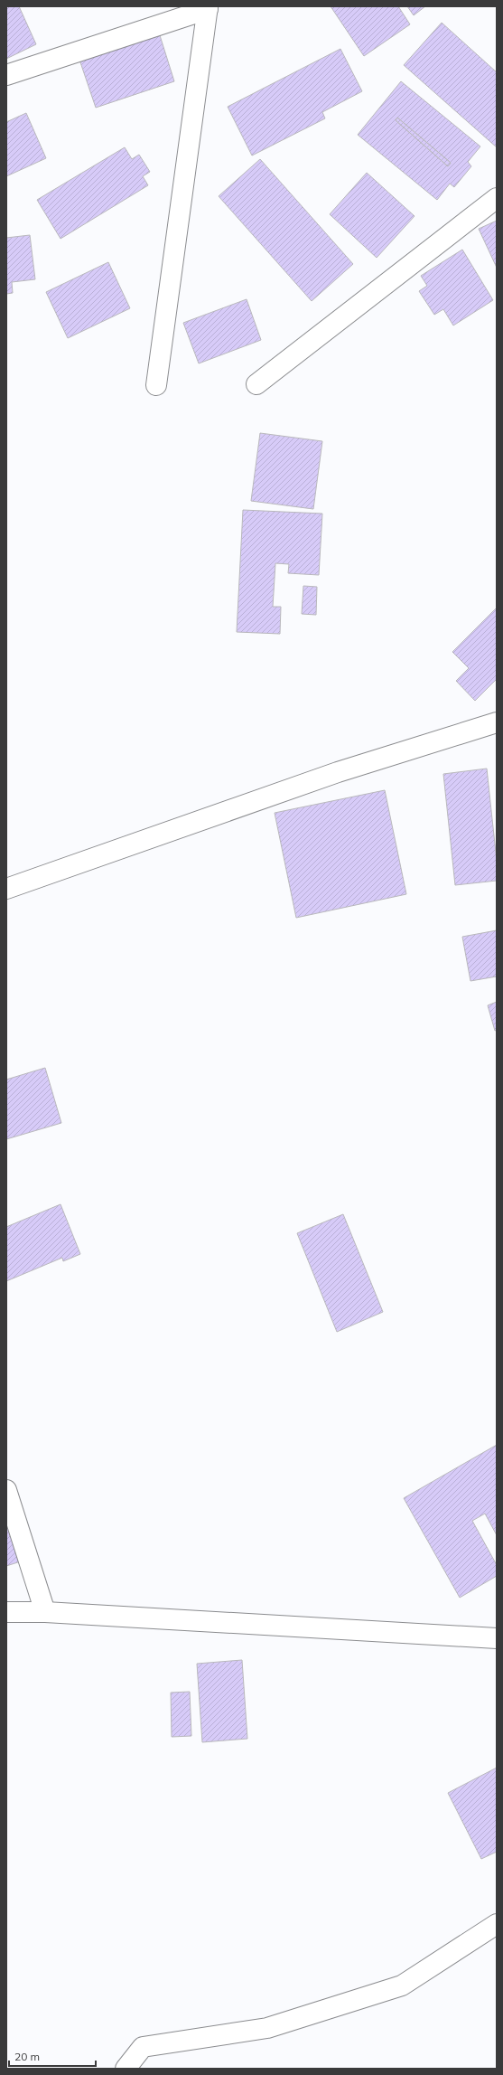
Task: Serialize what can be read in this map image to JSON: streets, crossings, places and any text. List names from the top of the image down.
{
  "scale_bar": "20 m"
}
